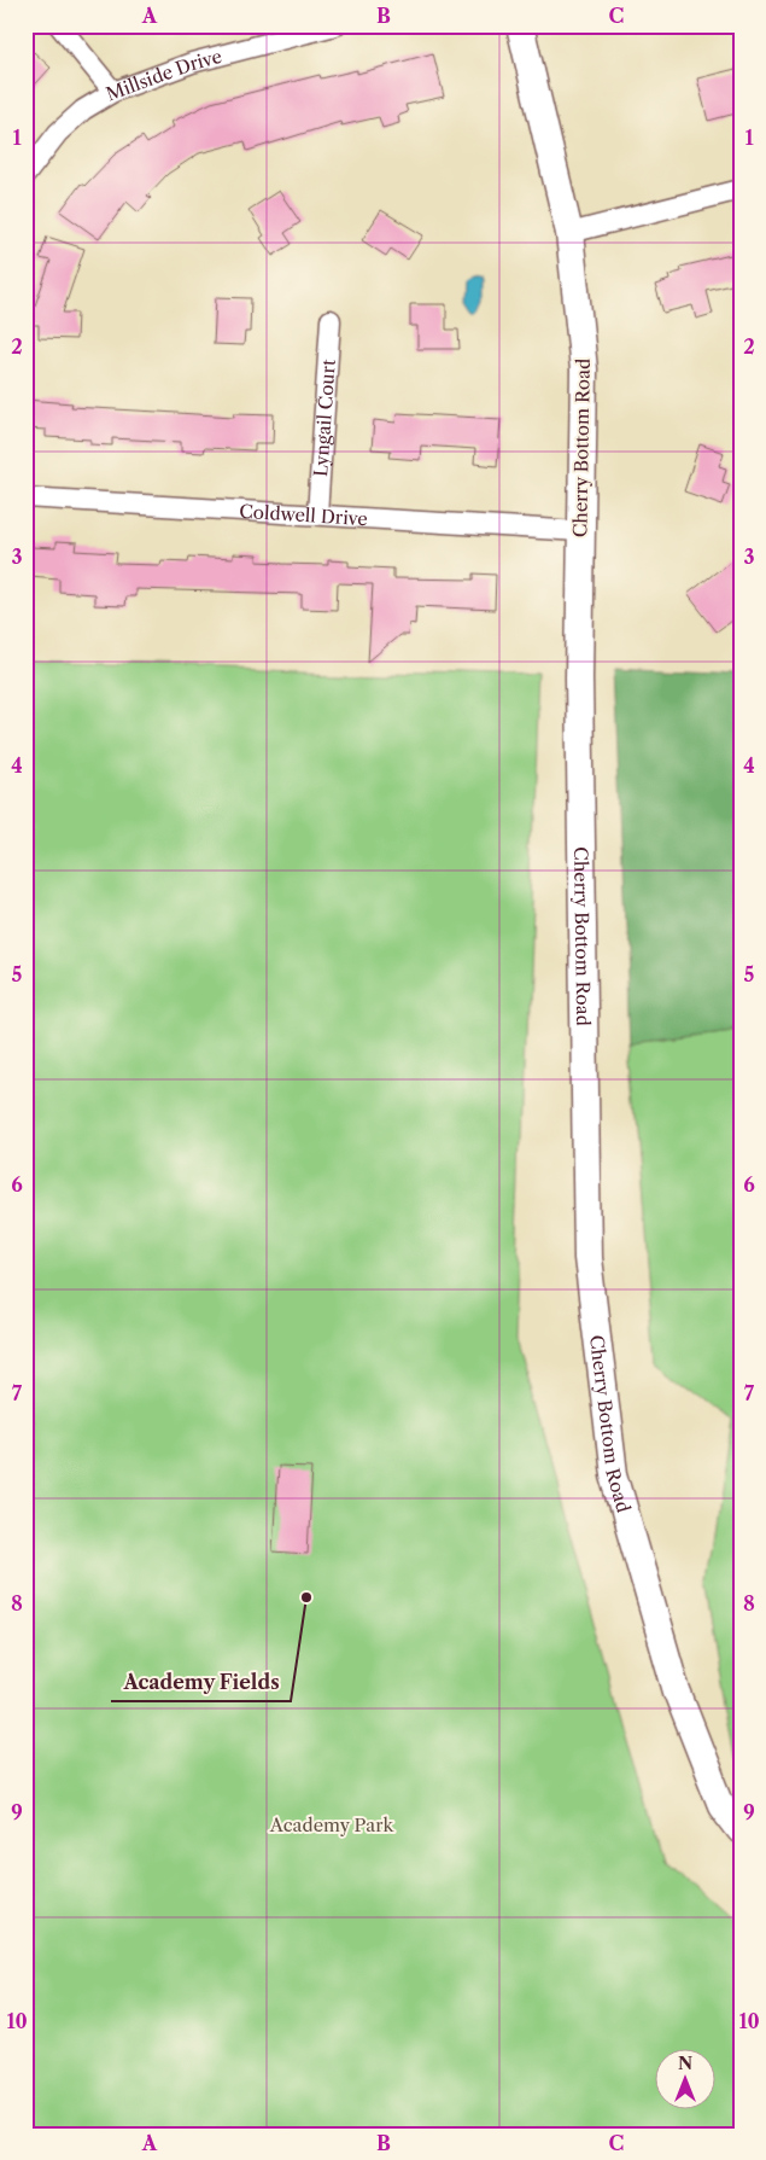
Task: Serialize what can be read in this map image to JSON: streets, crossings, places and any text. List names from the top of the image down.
{
  "streets": {
    "main road": ["Cherry Bottom Road"],
    "street": ["Millside Drive", "Lyngail Court", "Coldwell Drive"]
  },
  "crossings": [
    ["Lyngail Court", "Coldwell Drive"],
    ["Cherry Bottom Road", "Coldwell Drive"]
  ],
  "parks": ["Academy Park"],
  "places": ["Academy Fields"],
  "north": "top",
  "grid": {
    "columns": ["A", "B", "C"],
    "rows": [
      "1",
      "2",
      "3",
      "4",
      "5",
      "6",
      "7",
      "8",
      "9",
      "10"
    ]
  }
}
